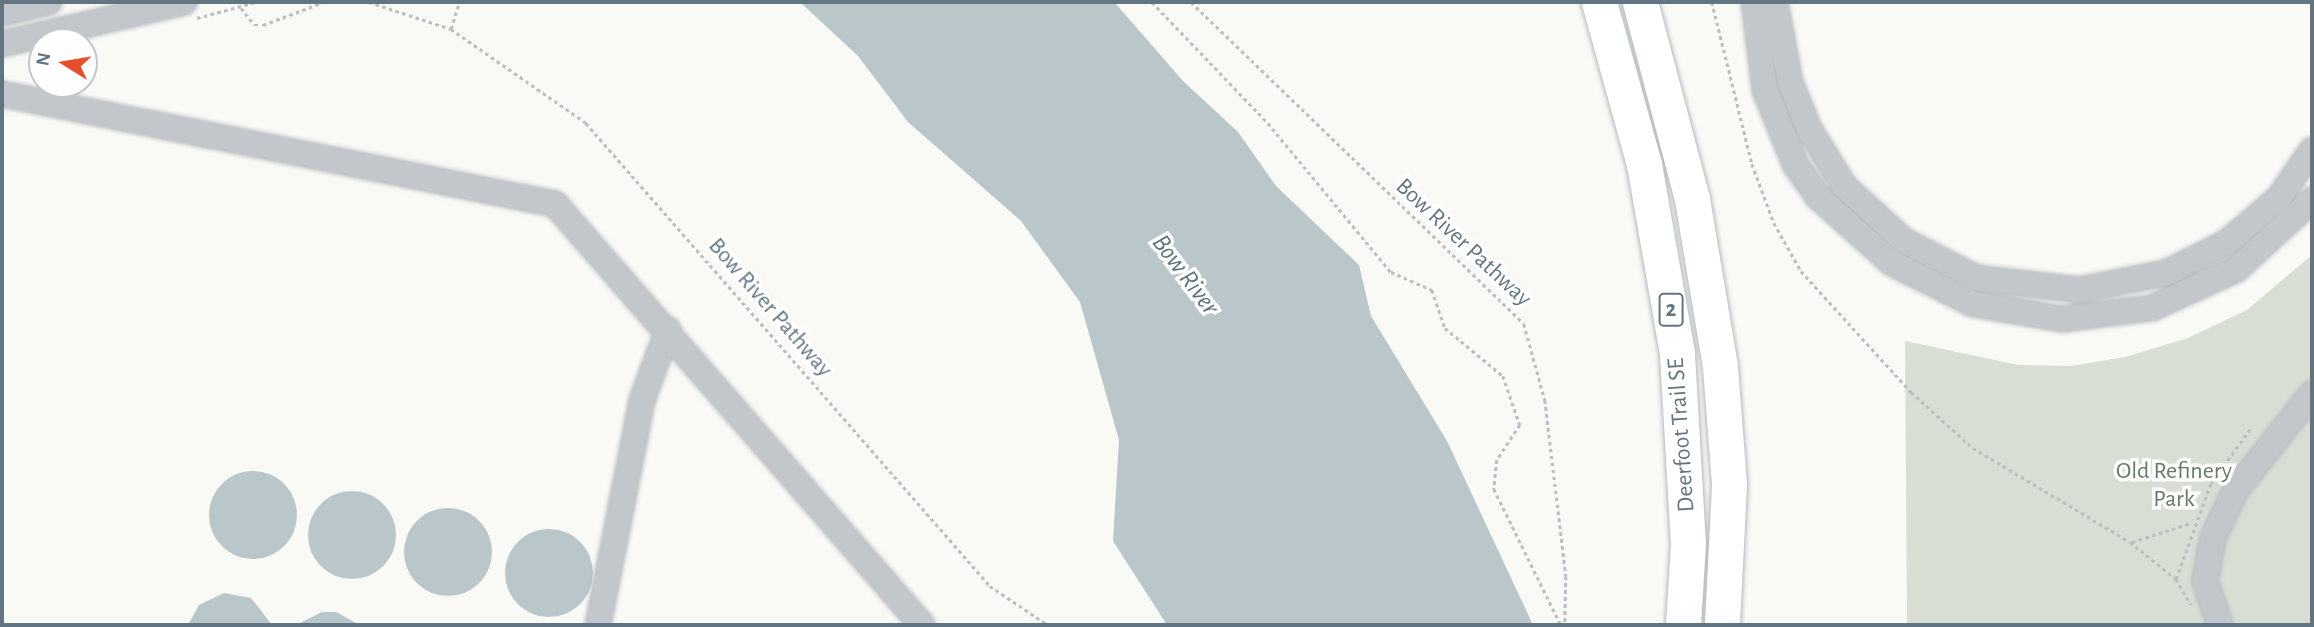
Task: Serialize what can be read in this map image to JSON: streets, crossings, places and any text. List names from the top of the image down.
{
  "streets": {
    "highway": ["2", "Deerfoot Trail SE"],
    "path": ["Bow River Pathway"]
  },
  "water": ["Bow River"],
  "parks": ["Old Refinery Park"],
  "north": "left"
}
